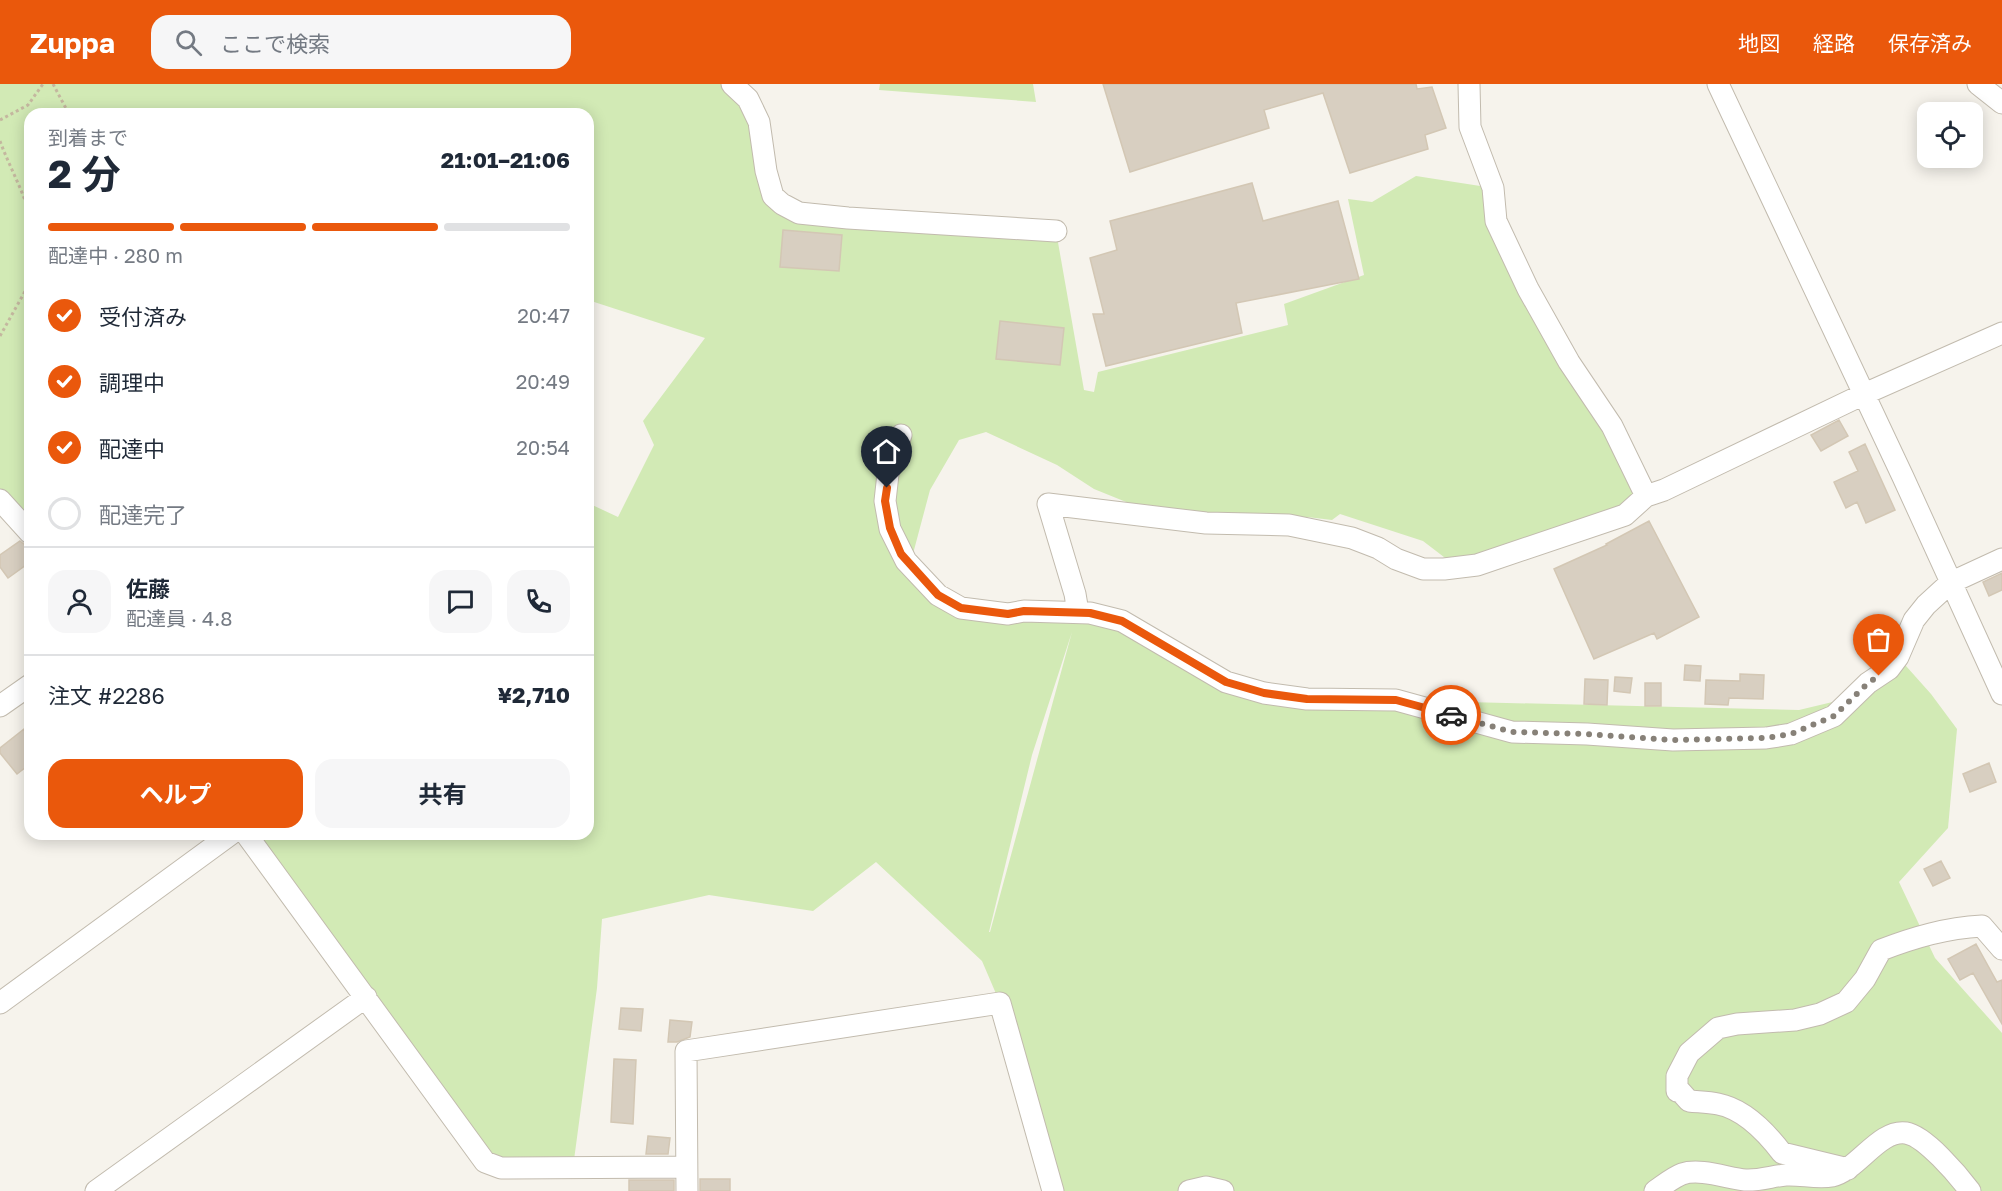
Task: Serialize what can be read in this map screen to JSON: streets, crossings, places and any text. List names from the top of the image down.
{
  "page": {
    "header": "Zuppa",
    "search": "ここで検索",
    "nav": ["地図", "経路", "保存済み"],
    "heading": ["2 分", "到着まで", "21:01–21:06"],
    "panel": [
      "佐藤",
      "配達員 · 4.8",
      "注文 #2286",
      "¥2,710"
    ],
    "bar": "配達中 · 280 m",
    "list": [
      ["受付済み", "20:47"],
      ["調理中", "20:49"],
      ["配達中", "20:54"],
      "配達完了"
    ],
    "buttons": ["ヘルプ", "共有"]
  }
}
